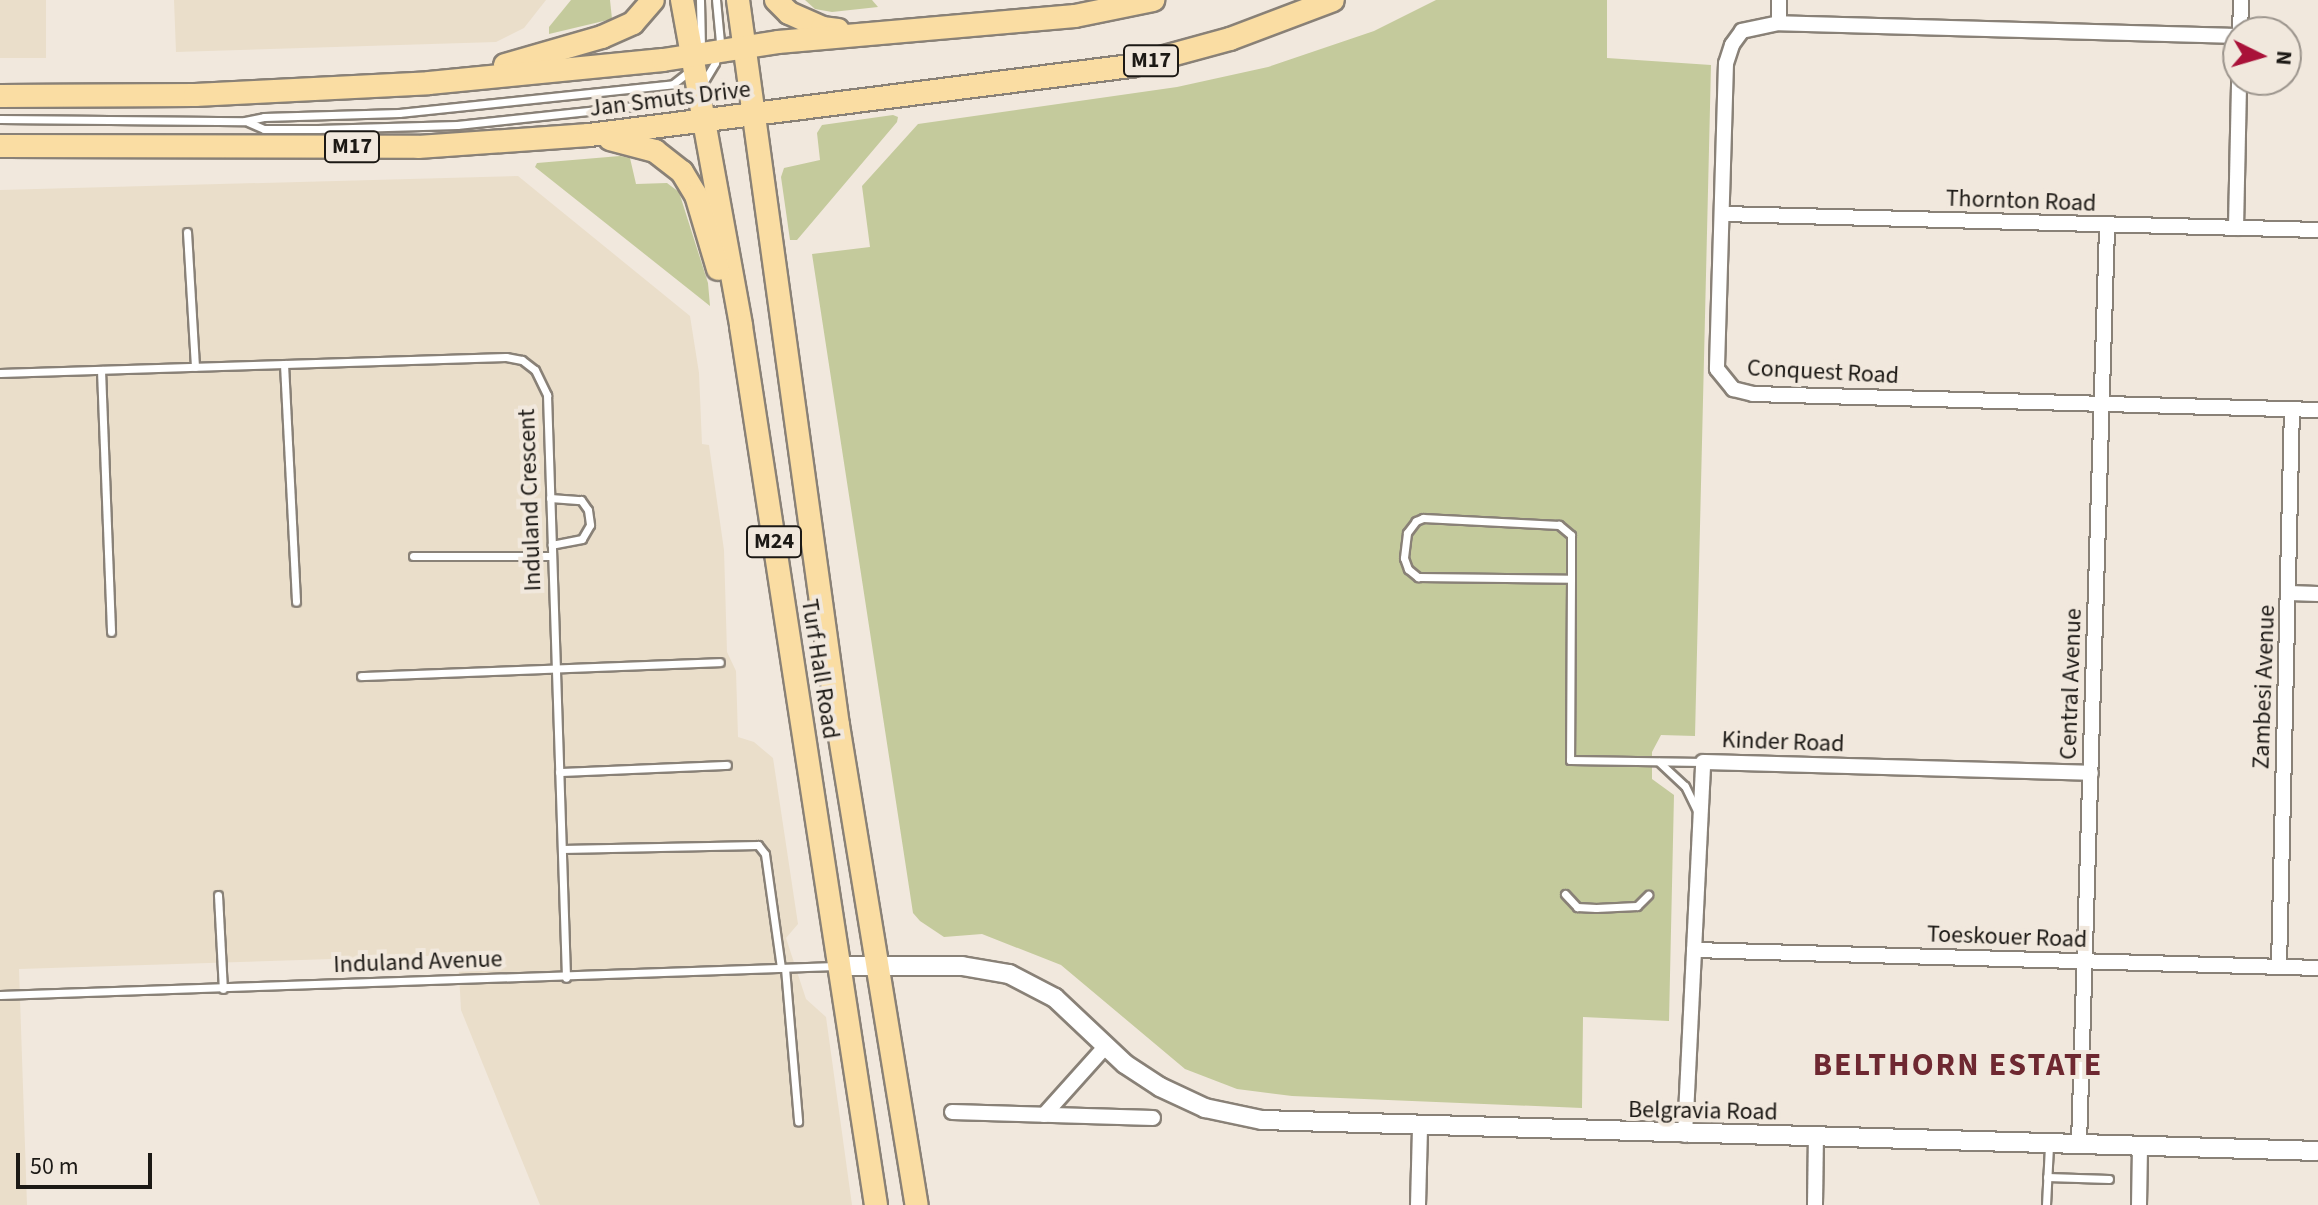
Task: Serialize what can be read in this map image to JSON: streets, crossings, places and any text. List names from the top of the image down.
{
  "streets": {
    "main road": [
      "M17",
      "Jan Smuts Drive",
      "M24",
      "Turf Hall Road"
    ],
    "street": [
      "Thornton Road",
      "Conquest Road",
      "Central Avenue",
      "Zambesi Avenue",
      "Kinder Road",
      "Toeskouer Road",
      "Belgravia Road"
    ],
    "lane": ["Induland Crescent", "Induland Avenue"]
  },
  "crossings": [
    ["Jan Smuts Drive", "Turf Hall Road"],
    ["Thornton Road", "Conquest Road"],
    ["Thornton Road", "Central Avenue"],
    ["Conquest Road", "Central Avenue"],
    ["Conquest Road", "Zambesi Avenue"],
    ["Induland Crescent", "Induland Avenue"],
    ["Turf Hall Road", "Induland Avenue"],
    ["Turf Hall Road", "Belgravia Road"],
    ["Central Avenue", "Kinder Road"],
    ["Central Avenue", "Toeskouer Road"],
    ["Central Avenue", "Belgravia Road"],
    ["Zambesi Avenue", "Toeskouer Road"],
    ["Kinder Road", "Toeskouer Road"],
    ["Kinder Road", "Belgravia Road"],
    ["Induland Avenue", "Belgravia Road"]
  ],
  "districts": ["BELTHORN ESTATE"],
  "scale_bar": "50 m",
  "north": "right"
}
